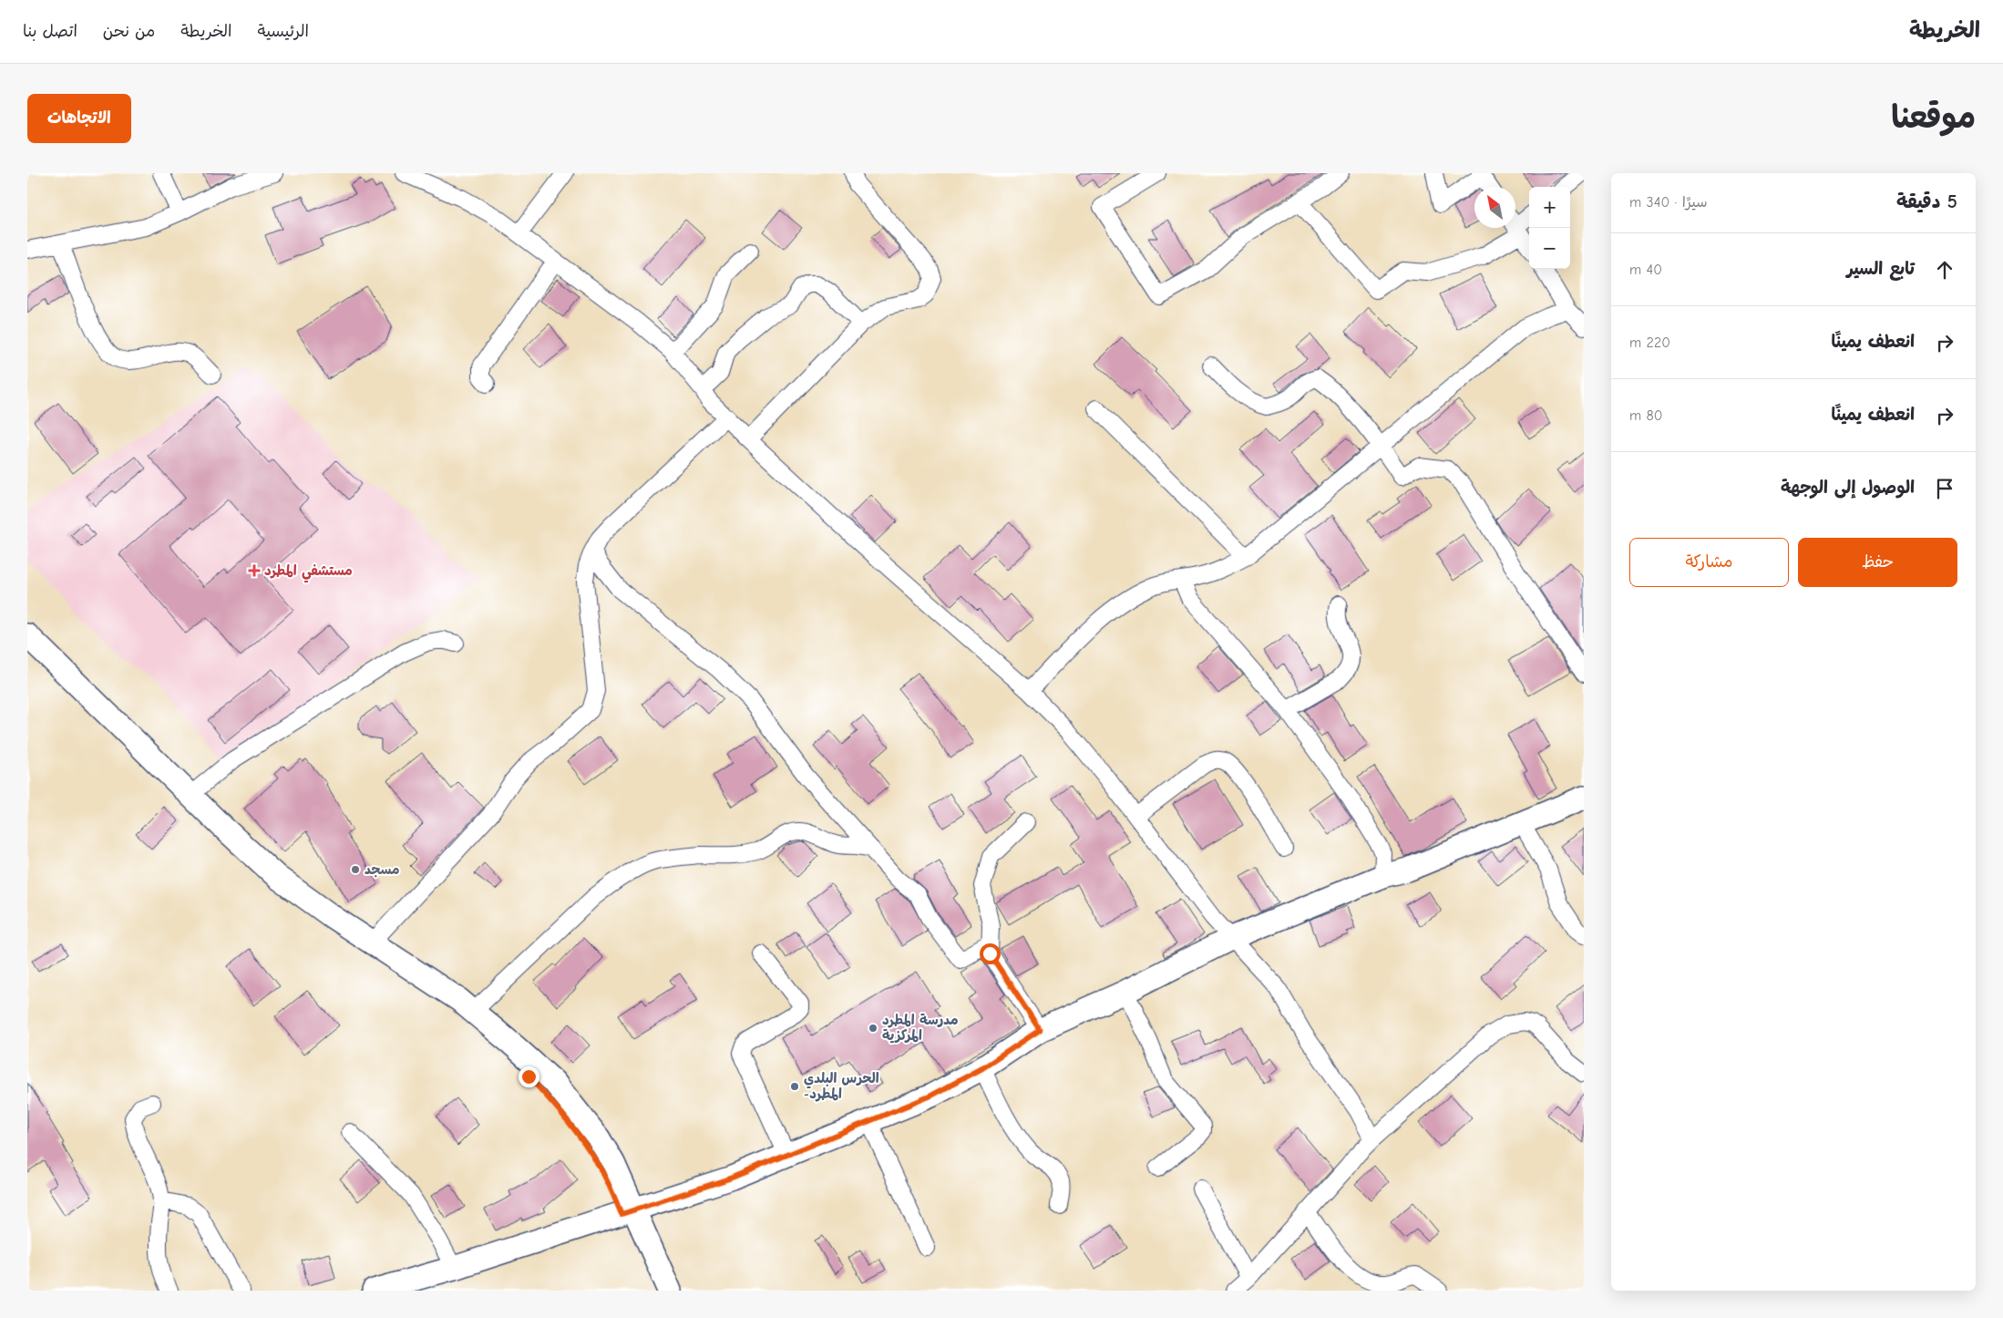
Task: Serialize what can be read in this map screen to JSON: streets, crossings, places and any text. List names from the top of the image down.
{
  "places": {
    "health": ["مستشفي المطرد"],
    "other": ["مسجد", "مدرسة المطرد المركزية", "الحرس البلدي -المطرد"]
  },
  "north": "top left",
  "page": {
    "header": "الخريطة",
    "nav": [
      "الرئيسية",
      "الخريطة",
      "من نحن",
      "اتصل بنا"
    ],
    "title": "موقعنا",
    "buttons": [
      "الاتجاهات",
      ["حفظ", "مشاركة"]
    ],
    "heading": ["5 دقيقة", "سيرًا · 340 m"],
    "map_buttons": ["+", "−"],
    "list": [
      ["تابع السير", "40 m"],
      ["انعطف يمينًا", "220 m"],
      ["انعطف يمينًا", "80 m"],
      "الوصول إلى الوجهة"
    ]
  }
}
